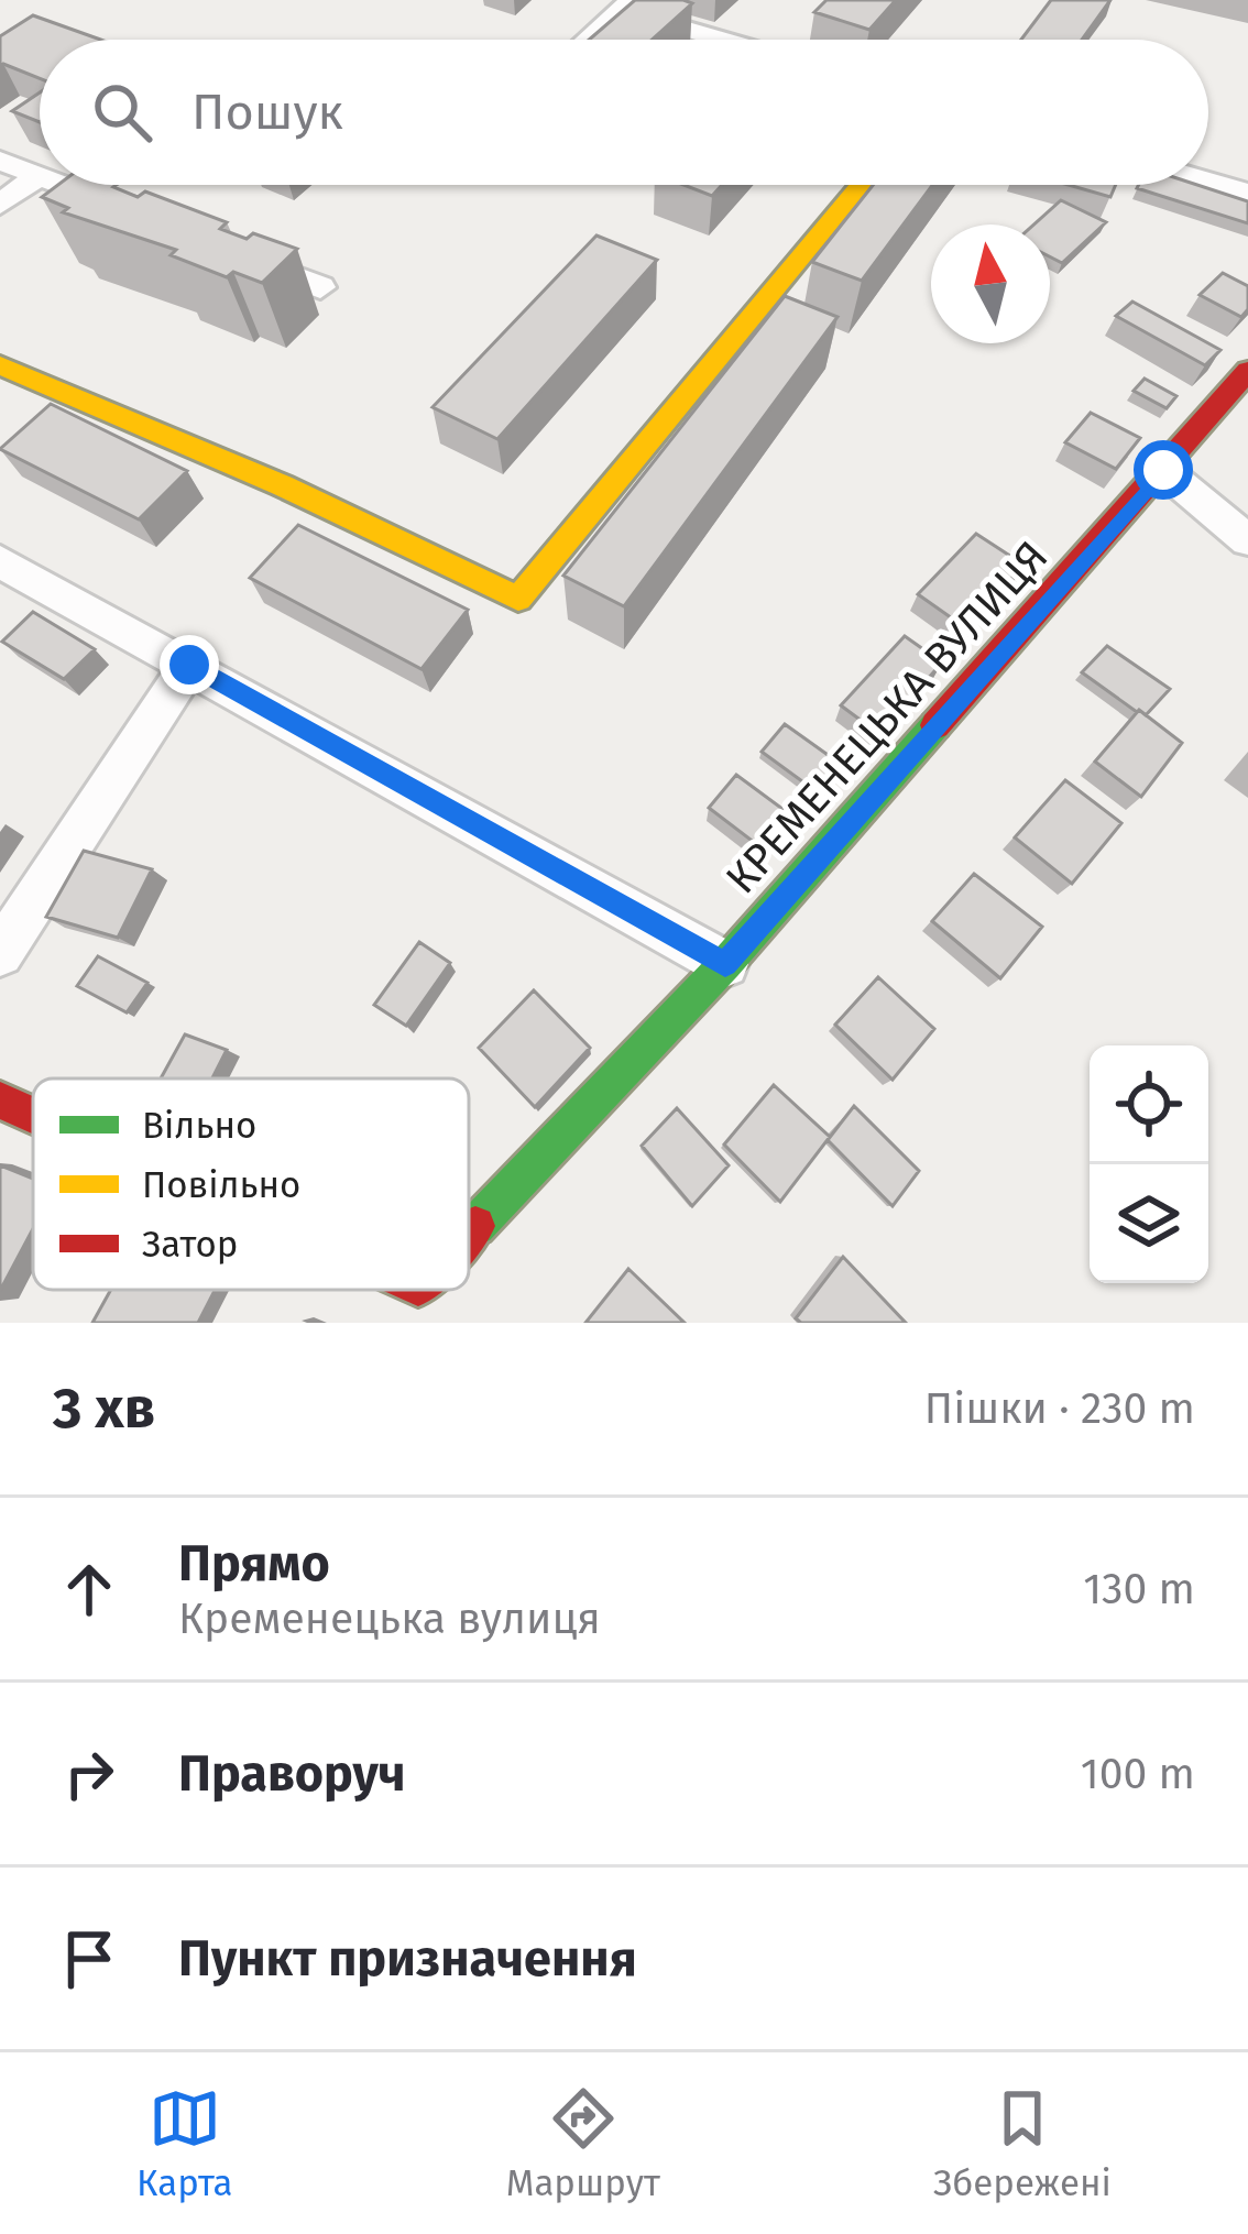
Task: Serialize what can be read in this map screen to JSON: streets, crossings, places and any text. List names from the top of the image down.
{
  "streets": {
    "street": ["КРЕМЕНЕЦЬКА ВУЛИЦЯ"]
  },
  "legend": ["Вільно", "Повільно", "Затор"],
  "north": "top",
  "page": {
    "search": "Пошук",
    "heading": ["3 хв", "Пішки · 230 m"],
    "list": [
      ["Прямо", "Кременецька вулиця", "130 m"],
      ["Праворуч", "100 m"],
      "Пункт призначення"
    ],
    "nav": ["Карта", "Маршрут", "Збережені"]
  }
}
